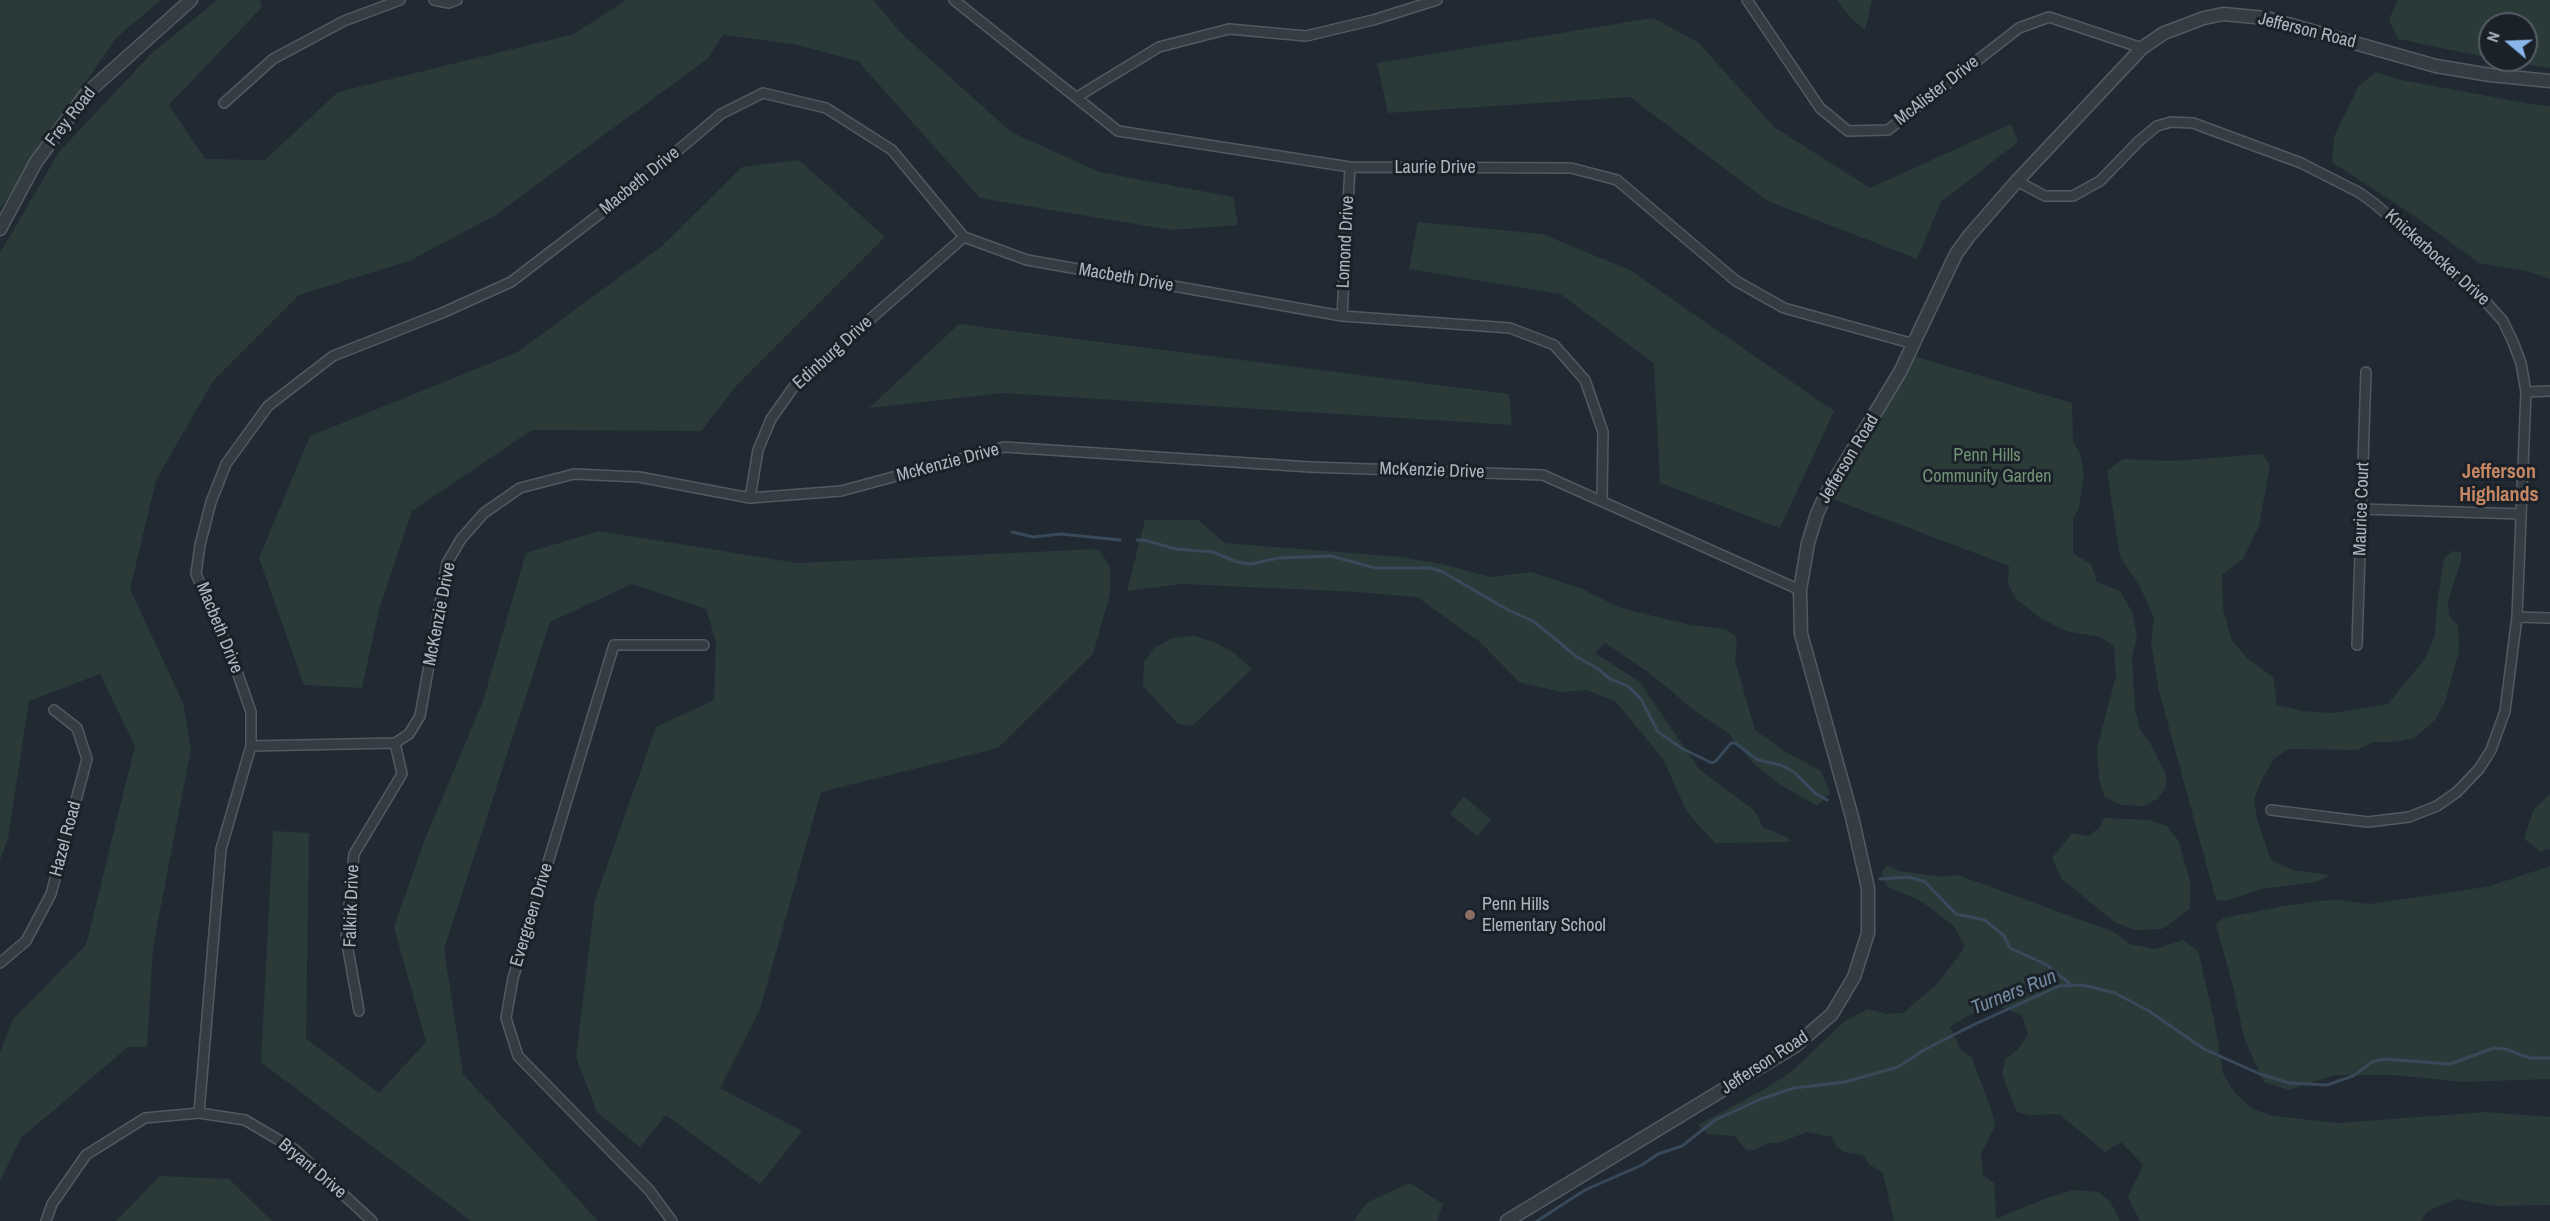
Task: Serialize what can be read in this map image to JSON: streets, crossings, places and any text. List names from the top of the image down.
{
  "streets": {
    "street": [
      "Jefferson Road",
      "McAlister Drive",
      "Frey Road",
      "Laurie Drive",
      "Macbeth Drive",
      "Lomond Drive",
      "Knickerbocker Drive",
      "Edinburg Drive",
      "McKenzie Drive",
      "Maurice Court",
      "Hazel Road",
      "Falkirk Drive",
      "Evergreen Drive",
      "Bryant Drive"
    ]
  },
  "crossings": [
    ["Jefferson Road", "McAlister Drive"],
    ["Jefferson Road", "Laurie Drive"],
    ["Jefferson Road", "Knickerbocker Drive"],
    ["Jefferson Road", "McKenzie Drive"],
    ["Laurie Drive", "Lomond Drive"],
    ["Macbeth Drive", "Lomond Drive"],
    ["Macbeth Drive", "Edinburg Drive"],
    ["Macbeth Drive", "McKenzie Drive"],
    ["Macbeth Drive", "Bryant Drive"],
    ["Edinburg Drive", "McKenzie Drive"],
    ["McKenzie Drive", "Falkirk Drive"]
  ],
  "districts": ["Jefferson Highlands"],
  "water": ["Turners Run"],
  "parks": ["Penn Hills Community Garden"],
  "places": ["Penn Hills Elementary School"],
  "north": "left"
}
